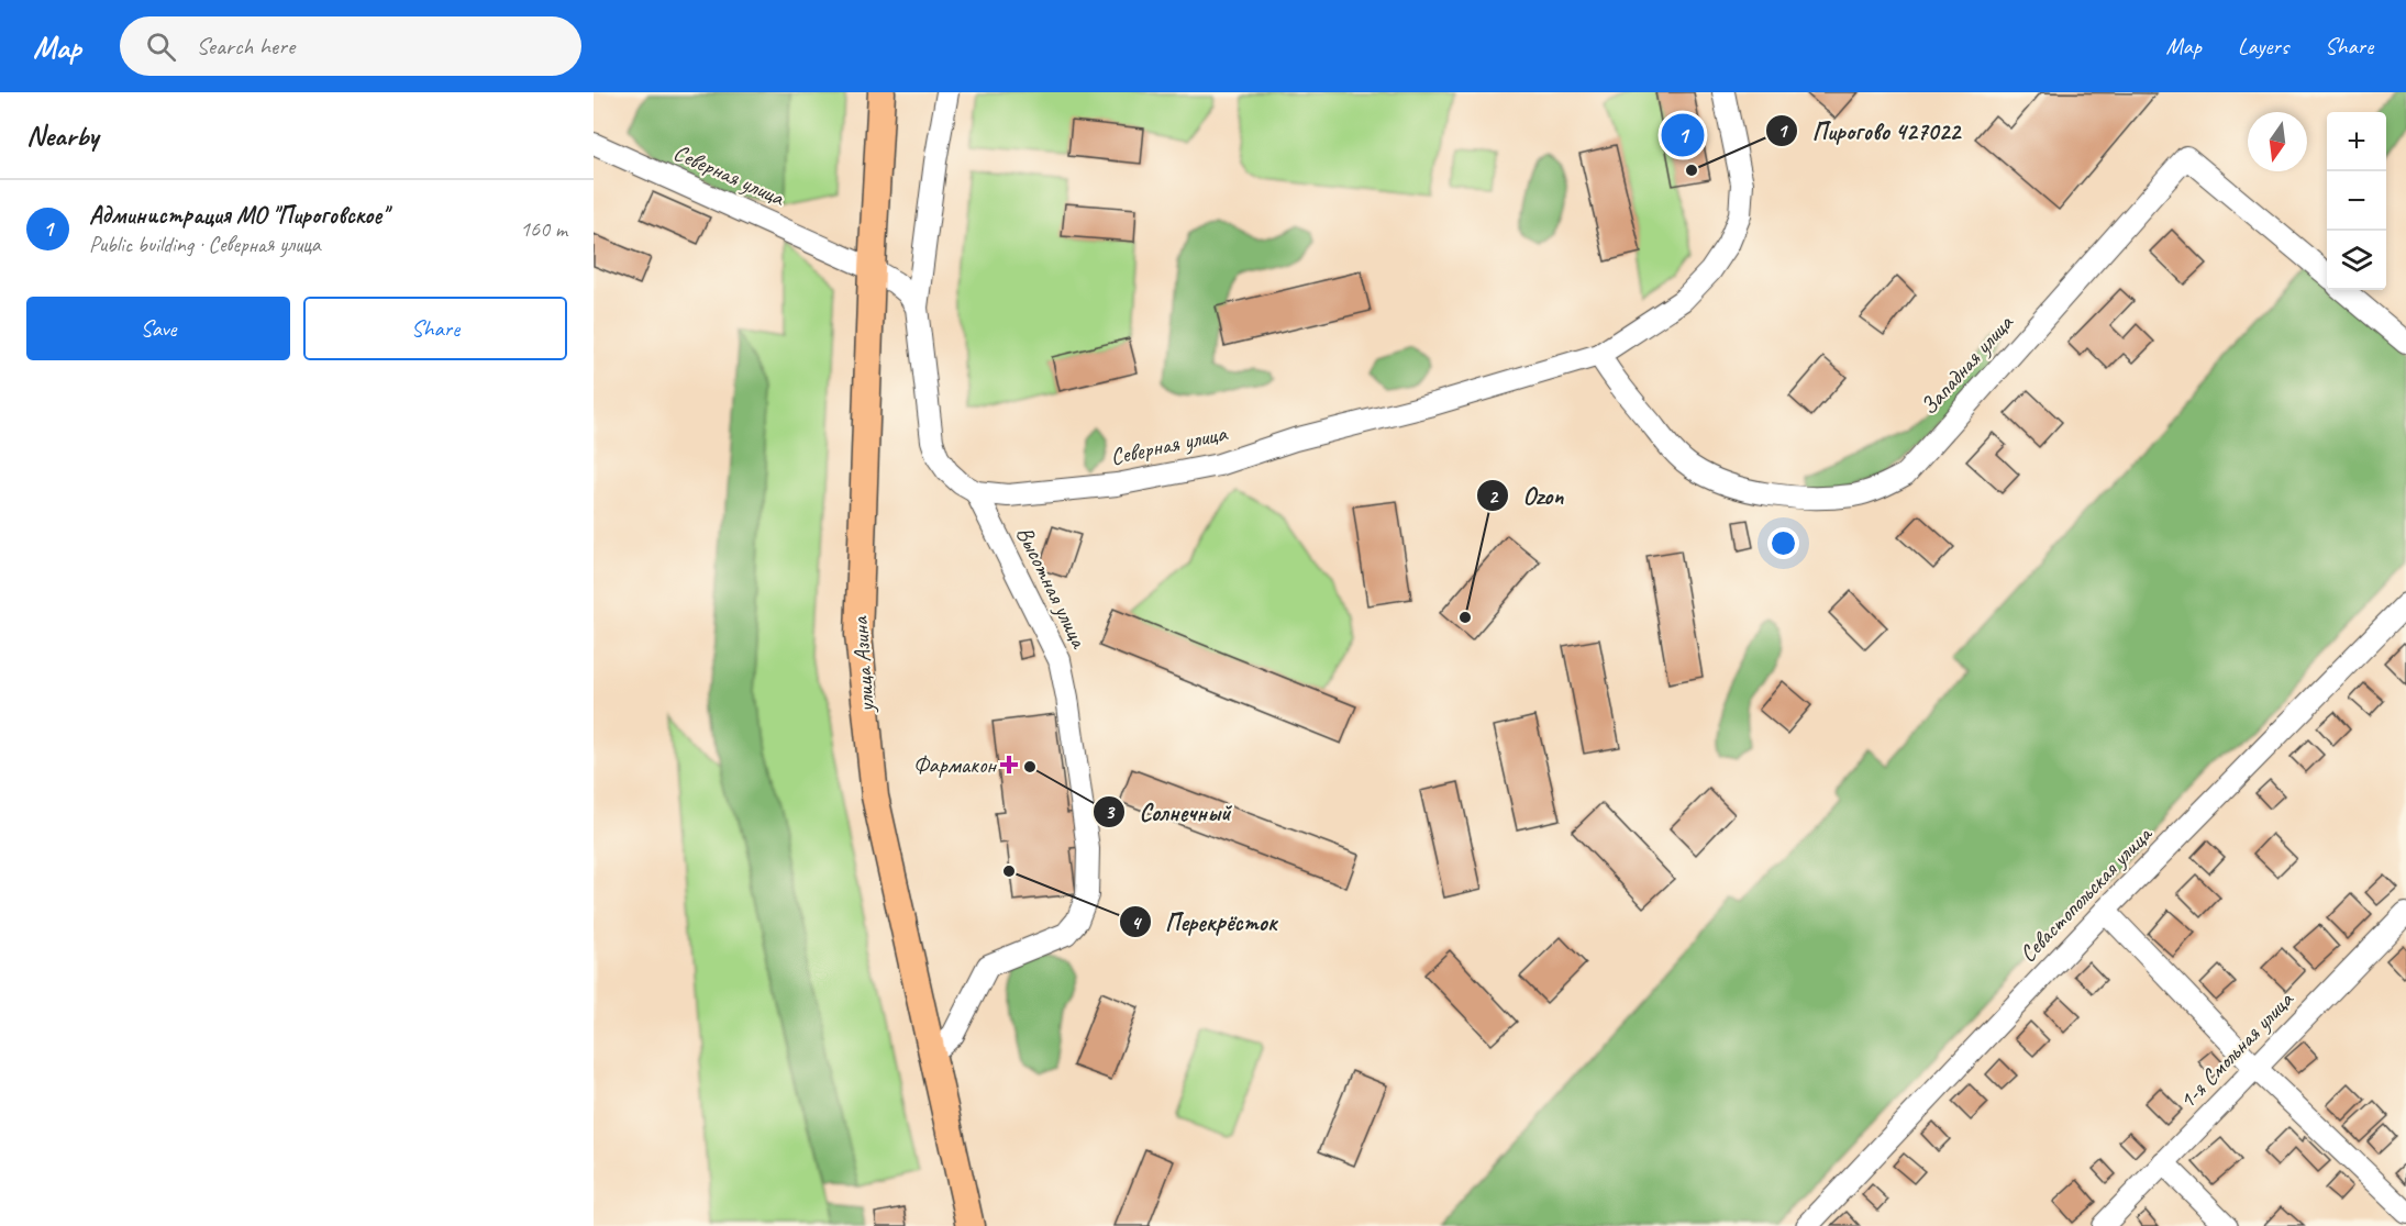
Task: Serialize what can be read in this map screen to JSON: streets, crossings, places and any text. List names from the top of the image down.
{
  "streets": {
    "main road": ["улица Азина"],
    "street": [
      "Северная улица",
      "Западная улица",
      "Высотная улица",
      "Севастопольская улица",
      "1-я Смольная улица"
    ]
  },
  "crossings": [
    ["Северная улица", "Западная улица"],
    ["Северная улица", "Высотная улица"],
    ["Северная улица", "улица Азина"],
    ["Высотная улица", "улица Азина"]
  ],
  "places": {
    "other": [
      "Пирогово 427022",
      "Ozon",
      "Солнечный",
      "Перекрёсток"
    ],
    "health": ["Фармакон"]
  },
  "north": "bottom",
  "page": {
    "header": "Map",
    "search": "Search here",
    "nav": ["Map", "Layers", "Share"],
    "heading": "Nearby",
    "pins": "1",
    "map_buttons": ["+", "−"],
    "list": [
      {
        "mark": "1",
        "name": "Администрация МО \"Пироговское\"",
        "note": "Public building · Северная улица",
        "value": "160 m"
      }
    ],
    "buttons": ["Save", "Share"]
  }
}
